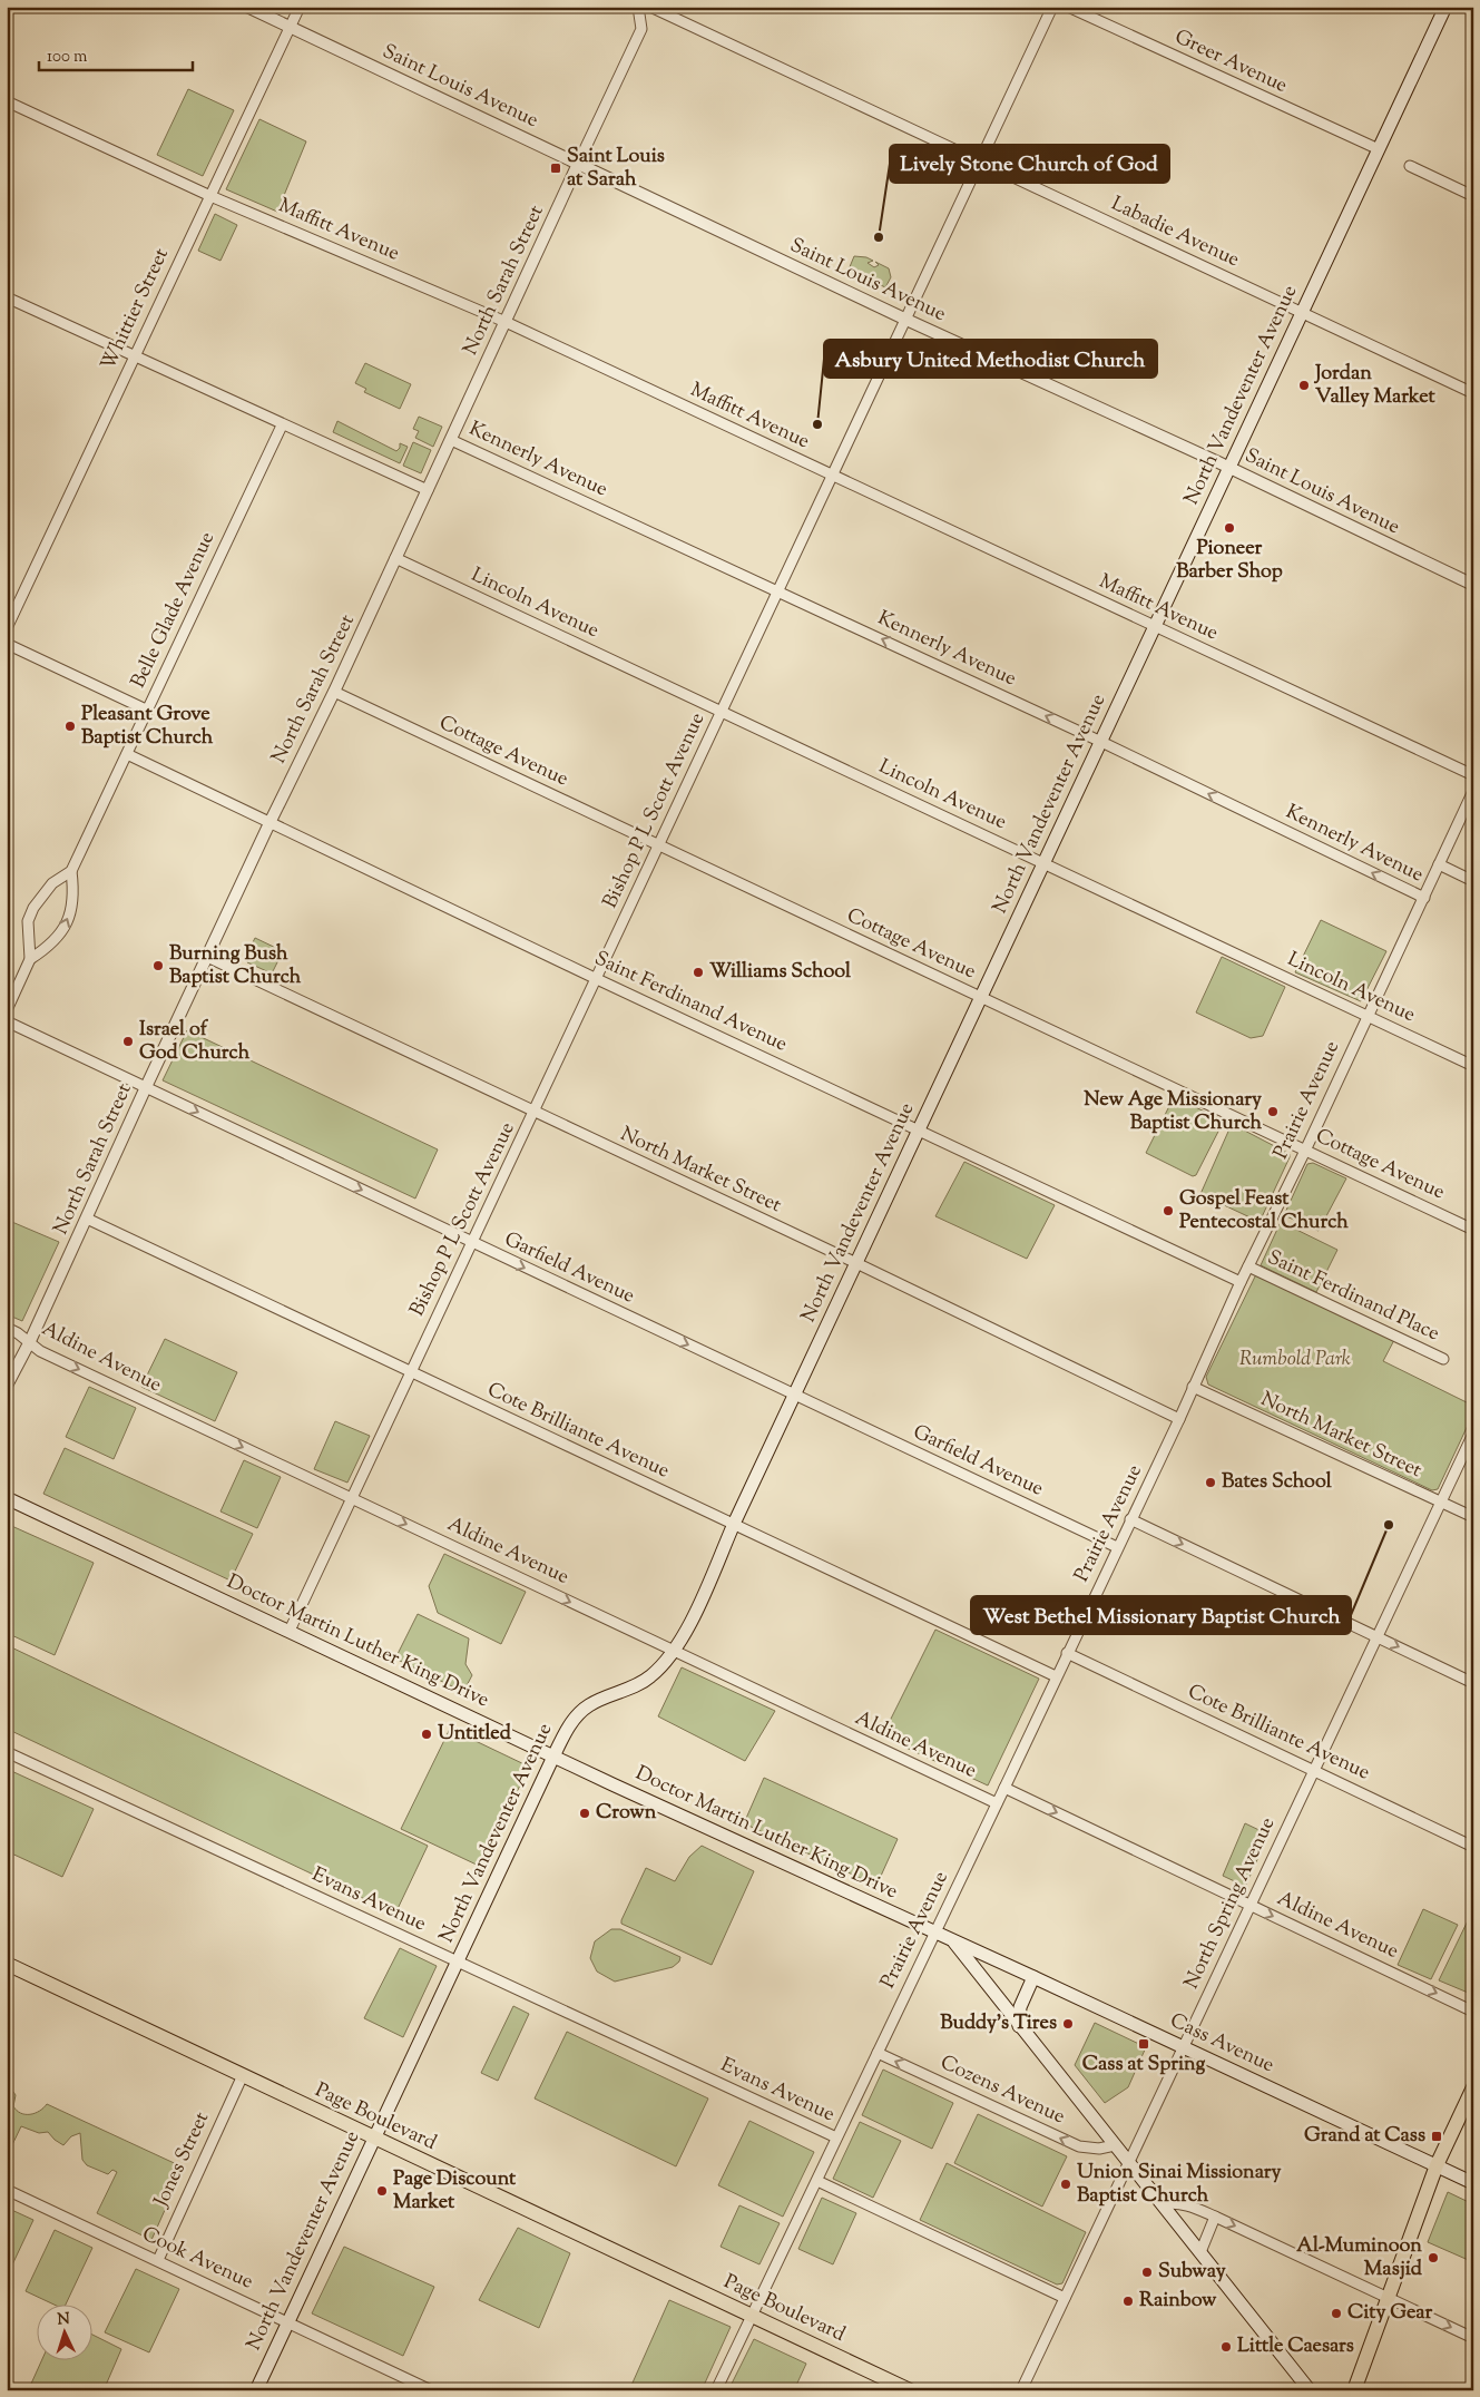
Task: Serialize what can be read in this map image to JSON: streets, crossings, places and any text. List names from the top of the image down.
{
  "streets": {
    "main road": [
      "North Vandeventer Avenue",
      "Doctor Martin Luther King Drive",
      "Cass Avenue",
      "Page Boulevard"
    ],
    "street": [
      "Greer Avenue",
      "Saint Louis Avenue",
      "Maffitt Avenue",
      "Labadie Avenue",
      "North Sarah Street",
      "Whittier Street",
      "Kennerly Avenue",
      "Lincoln Avenue",
      "Belle Glade Avenue",
      "Cottage Avenue",
      "Bishop P L Scott Avenue",
      "Saint Ferdinand Avenue",
      "Prairie Avenue",
      "North Market Street",
      "Garfield Avenue",
      "Saint Ferdinand Place",
      "Aldine Avenue",
      "Cote Brilliante Avenue",
      "Evans Avenue",
      "North Spring Avenue",
      "Cozens Avenue",
      "Jones Street",
      "Cook Avenue"
    ]
  },
  "crossings": [
    ["Greer Avenue", "North Vandeventer Avenue"],
    ["Saint Louis Avenue", "North Sarah Street"],
    ["Saint Louis Avenue", "Whittier Street"],
    ["Saint Louis Avenue", "North Vandeventer Avenue"],
    ["Saint Louis Avenue", "Bishop P L Scott Avenue"],
    ["Maffitt Avenue", "North Sarah Street"],
    ["Maffitt Avenue", "Whittier Street"],
    ["Maffitt Avenue", "North Vandeventer Avenue"],
    ["Maffitt Avenue", "Bishop P L Scott Avenue"],
    ["Labadie Avenue", "North Vandeventer Avenue"],
    ["Labadie Avenue", "Bishop P L Scott Avenue"],
    ["North Sarah Street", "Kennerly Avenue"],
    ["North Sarah Street", "Lincoln Avenue"],
    ["North Sarah Street", "Cottage Avenue"],
    ["North Sarah Street", "Saint Ferdinand Avenue"],
    ["North Sarah Street", "North Market Street"],
    ["North Sarah Street", "Garfield Avenue"],
    ["North Sarah Street", "Aldine Avenue"],
    ["North Sarah Street", "Cote Brilliante Avenue"],
    ["North Vandeventer Avenue", "Kennerly Avenue"],
    ["North Vandeventer Avenue", "Lincoln Avenue"],
    ["North Vandeventer Avenue", "Cottage Avenue"],
    ["North Vandeventer Avenue", "Saint Ferdinand Avenue"],
    ["North Vandeventer Avenue", "North Market Street"],
    ["North Vandeventer Avenue", "Garfield Avenue"],
    ["North Vandeventer Avenue", "Aldine Avenue"],
    ["North Vandeventer Avenue", "Cote Brilliante Avenue"],
    ["North Vandeventer Avenue", "Doctor Martin Luther King Drive"],
    ["North Vandeventer Avenue", "Evans Avenue"],
    ["North Vandeventer Avenue", "Page Boulevard"],
    ["North Vandeventer Avenue", "Cook Avenue"],
    ["Kennerly Avenue", "Bishop P L Scott Avenue"],
    ["Kennerly Avenue", "Prairie Avenue"],
    ["Lincoln Avenue", "Bishop P L Scott Avenue"],
    ["Lincoln Avenue", "Prairie Avenue"],
    ["Belle Glade Avenue", "Saint Ferdinand Avenue"],
    ["Cottage Avenue", "Bishop P L Scott Avenue"],
    ["Cottage Avenue", "Prairie Avenue"],
    ["Bishop P L Scott Avenue", "Saint Ferdinand Avenue"],
    ["Bishop P L Scott Avenue", "North Market Street"],
    ["Bishop P L Scott Avenue", "Garfield Avenue"],
    ["Bishop P L Scott Avenue", "Aldine Avenue"],
    ["Bishop P L Scott Avenue", "Cote Brilliante Avenue"],
    ["Bishop P L Scott Avenue", "Doctor Martin Luther King Drive"],
    ["Saint Ferdinand Avenue", "Prairie Avenue"],
    ["Prairie Avenue", "North Market Street"],
    ["Prairie Avenue", "Garfield Avenue"],
    ["Prairie Avenue", "Saint Ferdinand Place"],
    ["Prairie Avenue", "Aldine Avenue"],
    ["Prairie Avenue", "Cote Brilliante Avenue"],
    ["Prairie Avenue", "Doctor Martin Luther King Drive"],
    ["Prairie Avenue", "Evans Avenue"],
    ["Prairie Avenue", "Cozens Avenue"],
    ["Prairie Avenue", "Page Boulevard"],
    ["North Market Street", "North Spring Avenue"],
    ["Aldine Avenue", "North Spring Avenue"],
    ["Cote Brilliante Avenue", "North Spring Avenue"],
    ["Doctor Martin Luther King Drive", "Cass Avenue"],
    ["North Spring Avenue", "Cass Avenue"],
    ["Page Boulevard", "Jones Street"],
    ["Jones Street", "Cook Avenue"]
  ],
  "one_way": [
    "Kennerly Avenue",
    "Garfield Avenue",
    "Aldine Avenue",
    "Cozens Avenue"
  ],
  "parks": ["Rumbold Park"],
  "places": {
    "transit": ["Saint Louis at Sarah", "Cass at Spring", "Grand at Cass"],
    "other": [
      "Lively Stone Church of God",
      "Jordan Valley Market",
      "Asbury United Methodist Church",
      "Pioneer Barber Shop",
      "Pleasant Grove Baptist Church",
      "Burning Bush Baptist Church",
      "Williams School",
      "Israel of God Church",
      "New Age Missionary Baptist Church",
      "Gospel Feast Pentecostal Church",
      "Bates School",
      "West Bethel Missionary Baptist Church",
      "Untitled",
      "Crown",
      "Buddy's Tires",
      "Union Sinai Missionary Baptist Church",
      "Page Discount Market",
      "Al-Muminoon Masjid",
      "Subway",
      "Rainbow",
      "City Gear",
      "Little Caesars"
    ]
  },
  "scale_bar": "100 m",
  "north": "top"
}
